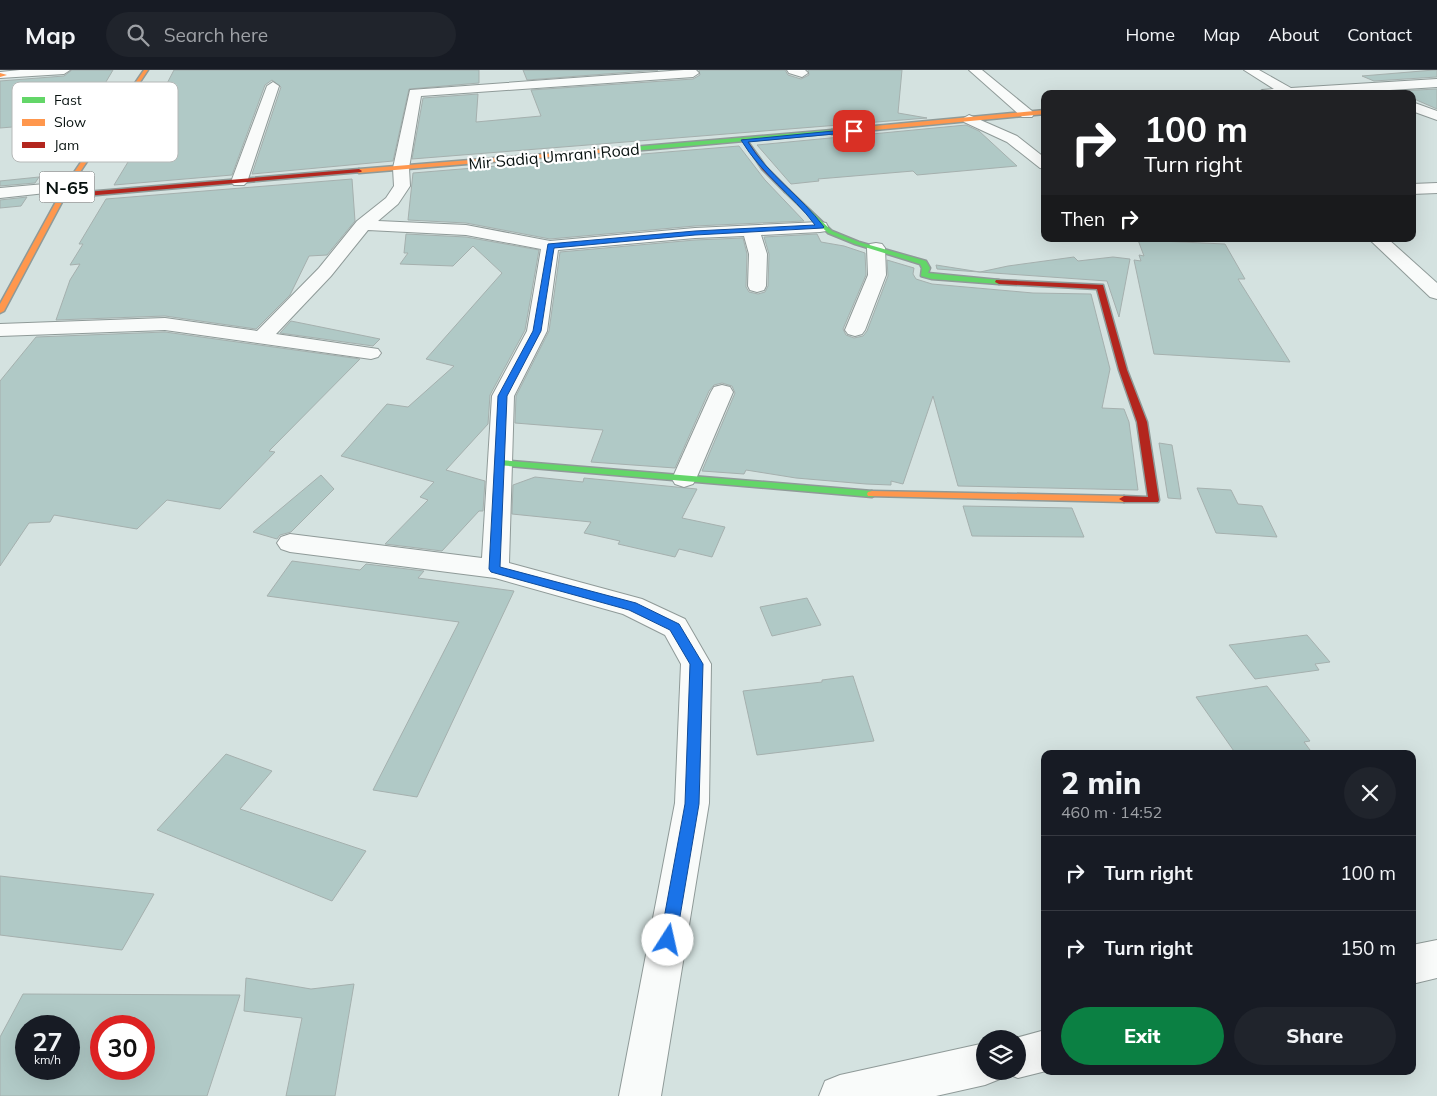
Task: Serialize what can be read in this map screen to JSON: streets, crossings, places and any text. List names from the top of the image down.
{
  "streets": {
    "main road": ["Mir Sadiq Umrani Road", "N-65"]
  },
  "crossings": [
    ["Mir Sadiq Umrani Road", "N-65"]
  ],
  "legend": ["Fast", "Slow", "Jam"],
  "page": {
    "header": "Map",
    "search": "Search here",
    "nav": [
      "Home",
      "Map",
      "About",
      "Contact"
    ],
    "turn": ["100 m", "Turn right"],
    "then": "Then",
    "heading": ["2 min", "460 m · 14:52"],
    "list": [
      {
        "name": "Turn right",
        "value": "100 m"
      },
      {
        "name": "Turn right",
        "value": "150 m"
      }
    ],
    "buttons": ["Exit", "Share"],
    "speed": "27 km/h",
    "limit": "30"
  }
}
